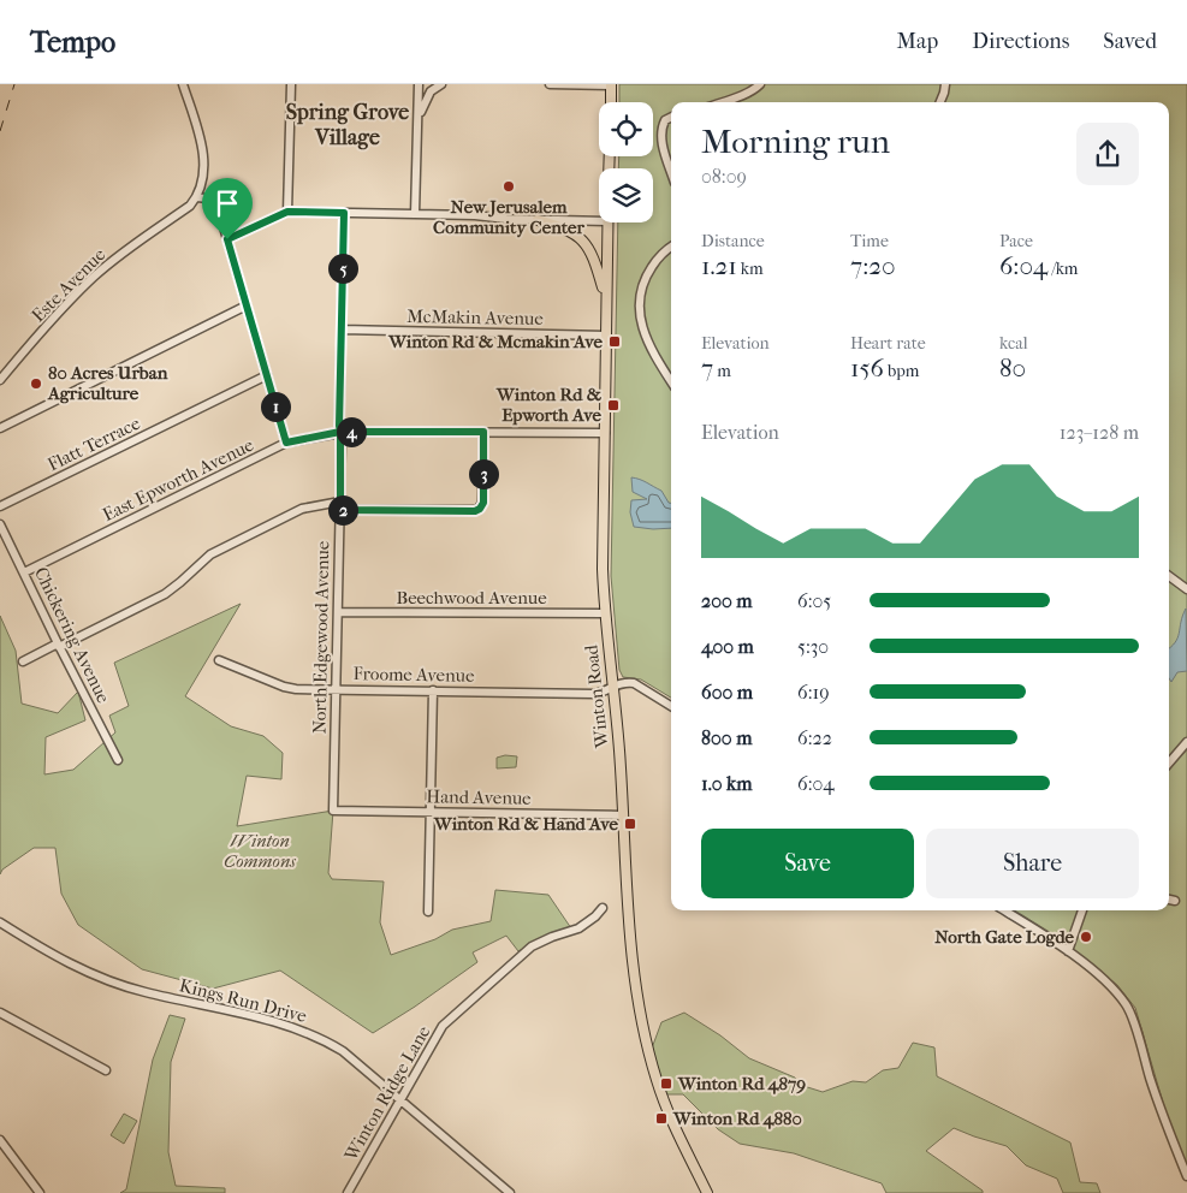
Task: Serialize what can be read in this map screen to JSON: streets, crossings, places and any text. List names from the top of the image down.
{
  "streets": {
    "main road": ["Winton Road"],
    "street": [
      "Este Avenue",
      "McMakin Avenue",
      "Flatt Terrace",
      "East Epworth Avenue",
      "Beechwood Avenue",
      "Chickering Avenue",
      "North Edgewood Avenue",
      "Froome Avenue",
      "Hand Avenue",
      "Kings Run Drive",
      "Winton Ridge Lane"
    ]
  },
  "crossings": [
    ["McMakin Avenue", "North Edgewood Avenue"],
    ["McMakin Avenue", "Winton Road"],
    ["East Epworth Avenue", "Chickering Avenue"],
    ["East Epworth Avenue", "North Edgewood Avenue"],
    ["East Epworth Avenue", "Winton Road"],
    ["Beechwood Avenue", "North Edgewood Avenue"],
    ["Beechwood Avenue", "Winton Road"],
    ["North Edgewood Avenue", "Froome Avenue"],
    ["North Edgewood Avenue", "Hand Avenue"],
    ["Froome Avenue", "Winton Road"],
    ["Winton Road", "Hand Avenue"],
    ["Kings Run Drive", "Winton Ridge Lane"]
  ],
  "districts": ["Spring Grove Village"],
  "parks": ["Winton Commons"],
  "places": {
    "other": ["New Jerusalem Community Center", "80 Acres Urban Agriculture", "North Gate Logde"],
    "transit": [
      "Winton Rd & Mcmakin Ave",
      "Winton Rd & Epworth Ave",
      "Winton Rd & Hand Ave",
      "Winton Rd 4879",
      "Winton Rd 4880"
    ]
  },
  "page": {
    "header": "Tempo",
    "nav": ["Map", "Directions", "Saved"],
    "heading": ["Morning run", "08:09"],
    "stats": [
      ["Distance", "1.21 km"],
      ["Time", "7:20"],
      ["Pace", "6:04 /km"],
      ["Elevation", "7 m"],
      ["Heart rate", "156 bpm"],
      ["kcal", "80"]
    ],
    "pins": [
      "5",
      "1",
      "4",
      "3",
      "2"
    ],
    "chart": ["Elevation", "123–128 m"],
    "list": [
      {
        "name": "200 m",
        "note": "6:05"
      },
      {
        "name": "400 m",
        "note": "5:30"
      },
      {
        "name": "600 m",
        "note": "6:19"
      },
      {
        "name": "800 m",
        "note": "6:22"
      },
      {
        "name": "1.0 km",
        "note": "6:04"
      }
    ],
    "buttons": ["Save", "Share"]
  }
}
